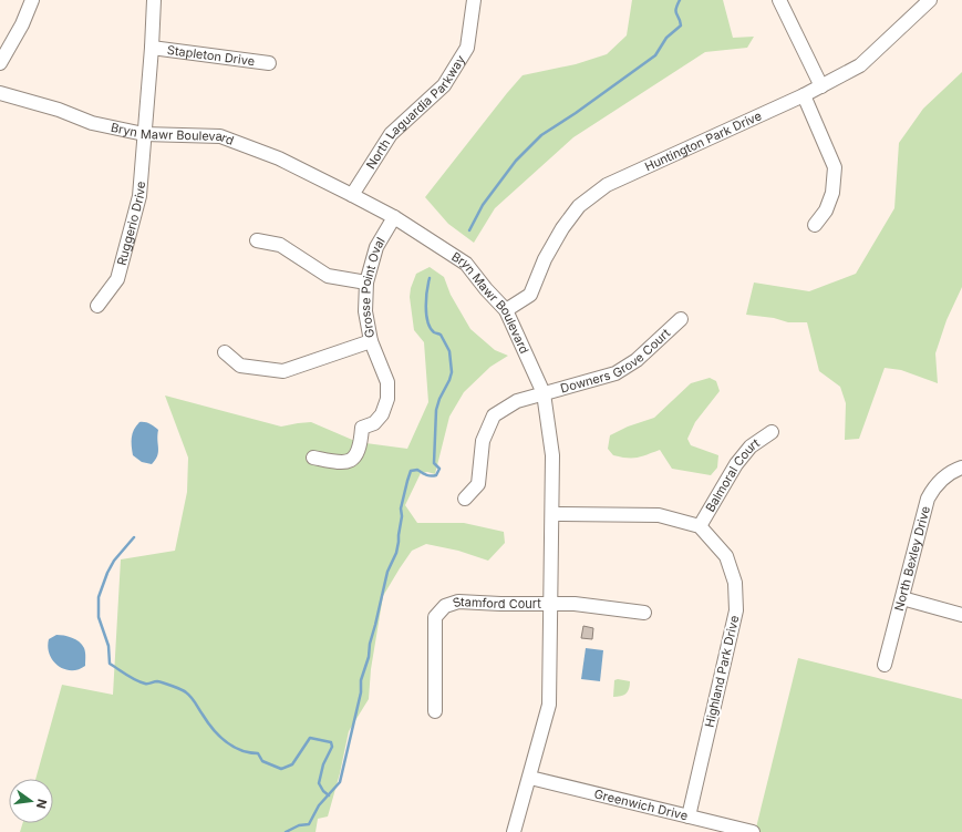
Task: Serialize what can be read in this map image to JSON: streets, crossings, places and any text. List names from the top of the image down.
{
  "streets": {
    "street": [
      "Stapleton Drive",
      "North Laguardia Parkway",
      "Bryn Mawr Boulevard",
      "Huntington Park Drive",
      "Ruggerio Drive",
      "Grosse Point Oval",
      "Downers Grove Court",
      "Balmoral Court",
      "North Bexley Drive",
      "Stamford Court",
      "Highland Park Drive",
      "Greenwich Drive"
    ]
  },
  "crossings": [
    ["Stapleton Drive", "Ruggerio Drive"],
    ["North Laguardia Parkway", "Bryn Mawr Boulevard"],
    ["Bryn Mawr Boulevard", "Huntington Park Drive"],
    ["Bryn Mawr Boulevard", "Ruggerio Drive"],
    ["Bryn Mawr Boulevard", "Grosse Point Oval"],
    ["Bryn Mawr Boulevard", "Downers Grove Court"],
    ["Bryn Mawr Boulevard", "Stamford Court"],
    ["Bryn Mawr Boulevard", "Greenwich Drive"],
    ["Balmoral Court", "Highland Park Drive"],
    ["Highland Park Drive", "Greenwich Drive"]
  ],
  "north": "right"
}
